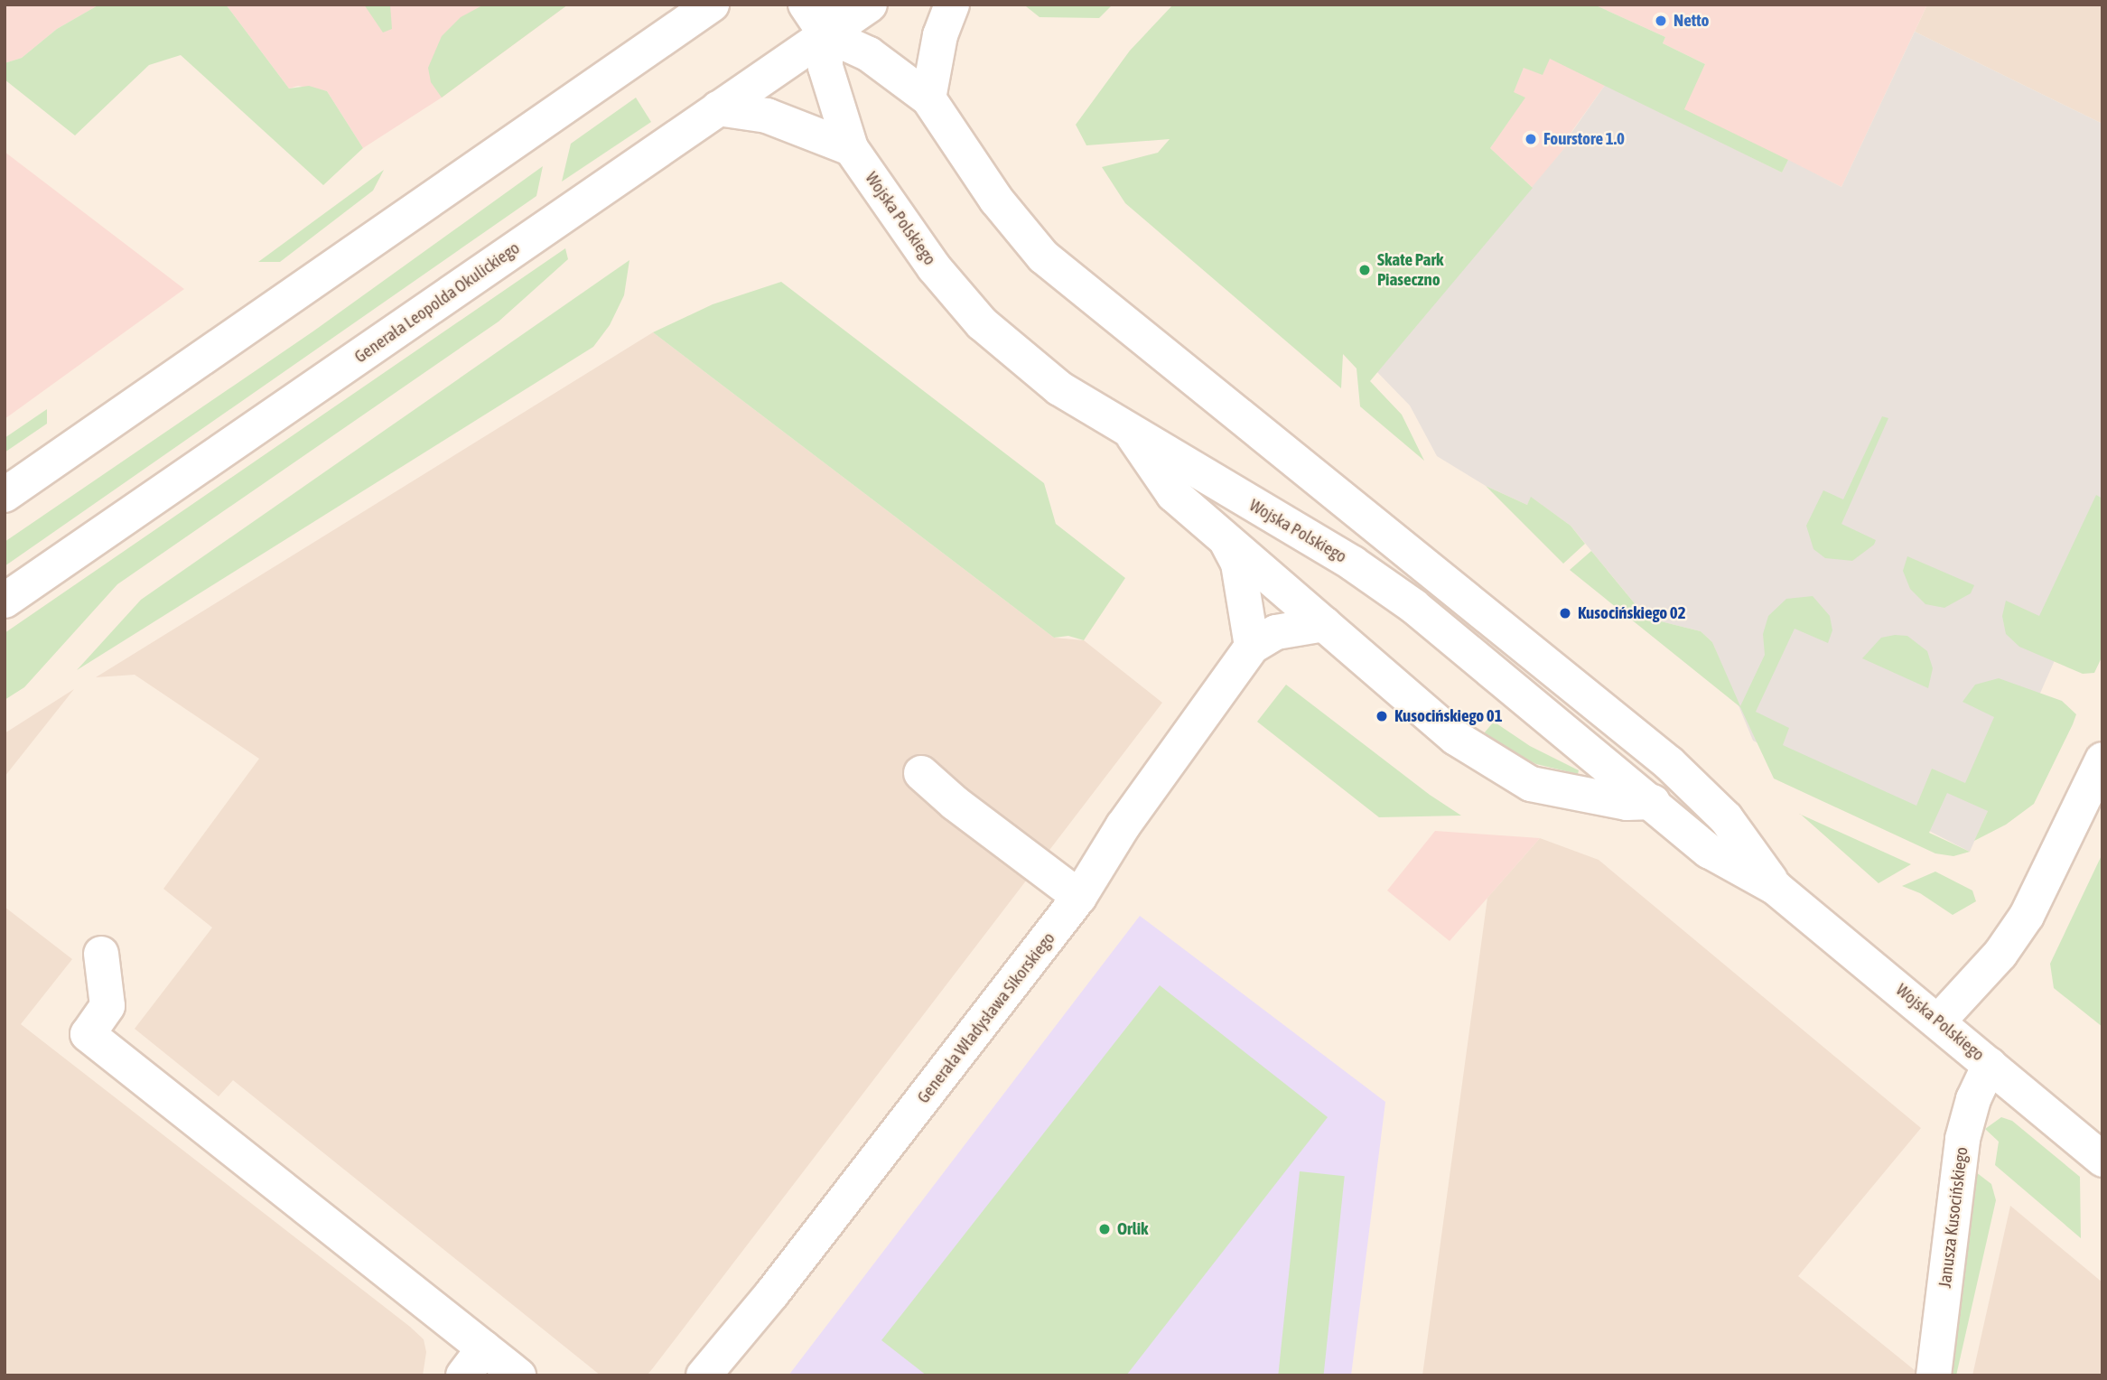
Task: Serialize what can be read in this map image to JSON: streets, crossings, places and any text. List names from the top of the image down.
{
  "streets": {
    "street": [
      "Wojska Polskiego",
      "Generała Leopolda Okulickiego",
      "Generała Władysława Sikorskiego",
      "Janusza Kusocińskiego"
    ]
  },
  "crossings": [
    ["Wojska Polskiego", "Generała Leopolda Okulickiego"],
    ["Wojska Polskiego", "Janusza Kusocińskiego"]
  ],
  "places": [
    "Netto",
    "Fourstore 1.0",
    "Skate Park Piaseczno",
    "Kusocińskiego 02",
    "Kusocińskiego 01",
    "Orlik"
  ]
}
